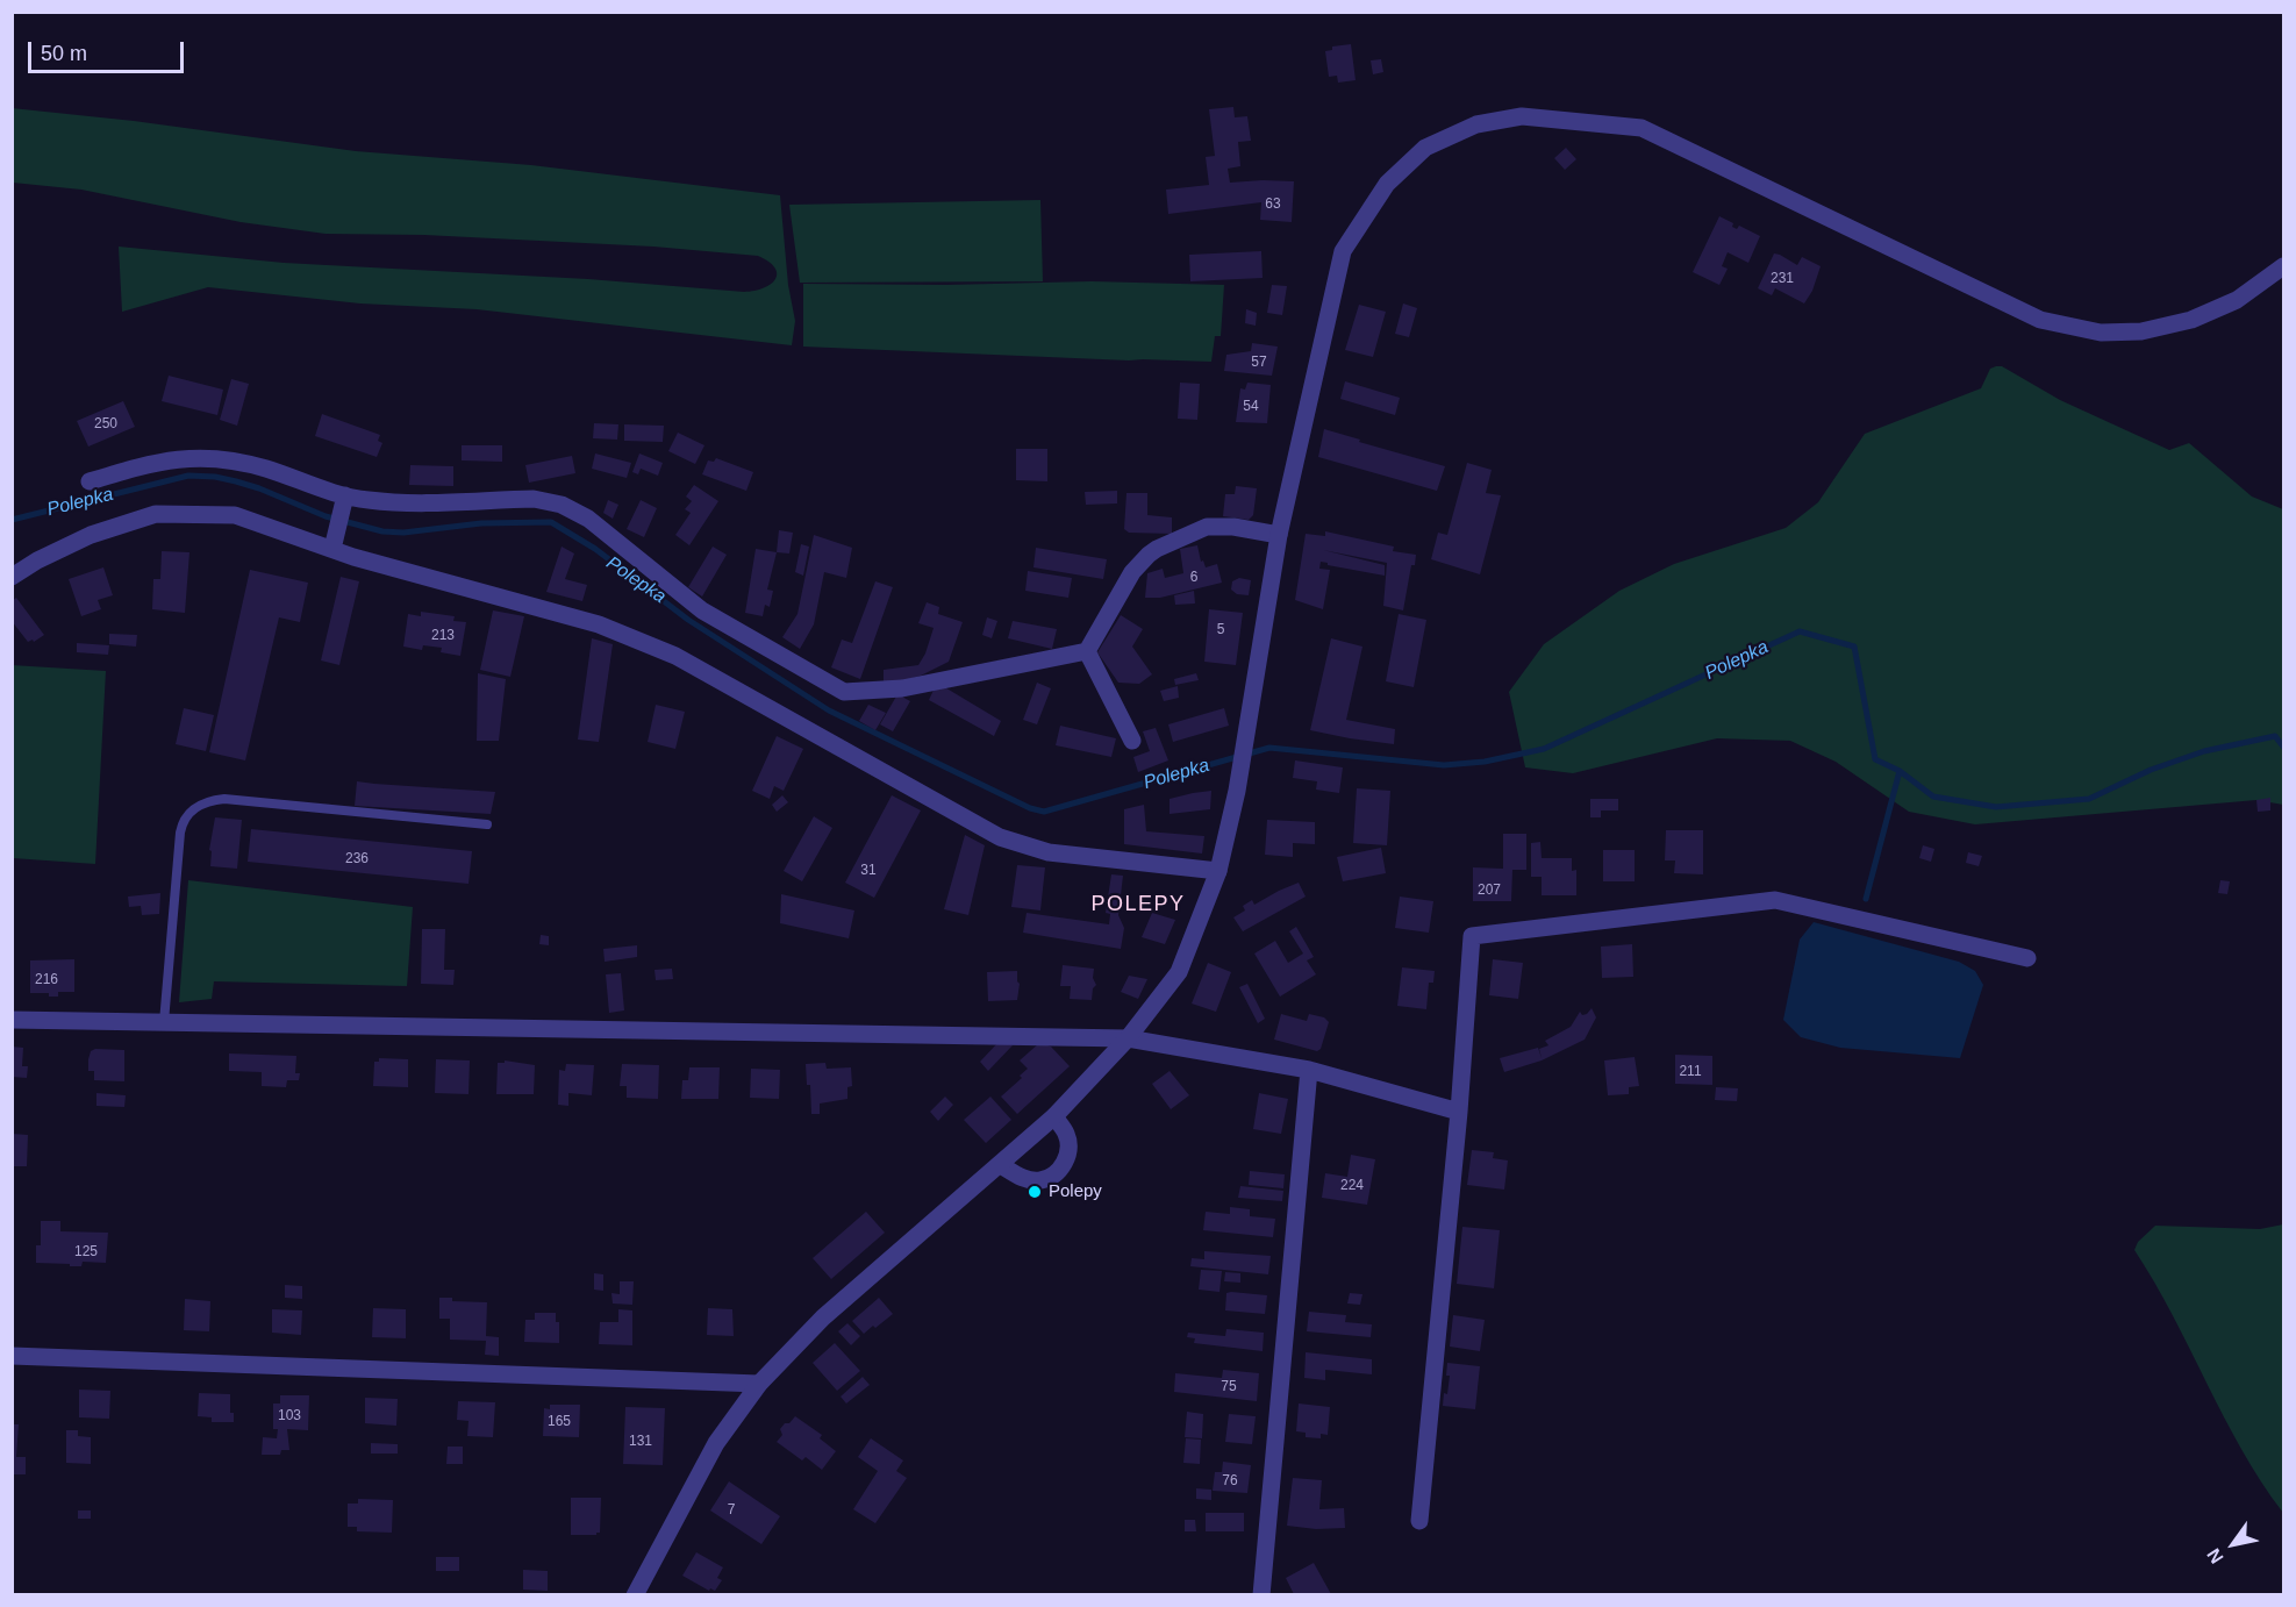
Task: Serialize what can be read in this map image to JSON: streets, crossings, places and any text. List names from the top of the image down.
{
  "districts": ["POLEPY"],
  "water": ["Polepka"],
  "places": ["Polepy"],
  "house_numbers": [
    "63",
    "231",
    "57",
    "54",
    "250",
    "6",
    "5",
    "213",
    "236",
    "31",
    "207",
    "216",
    "211",
    "224",
    "125",
    "75",
    "103",
    "165",
    "131",
    "76",
    "7"
  ],
  "scale_bar": "50 m",
  "north": "bottom left"
}
